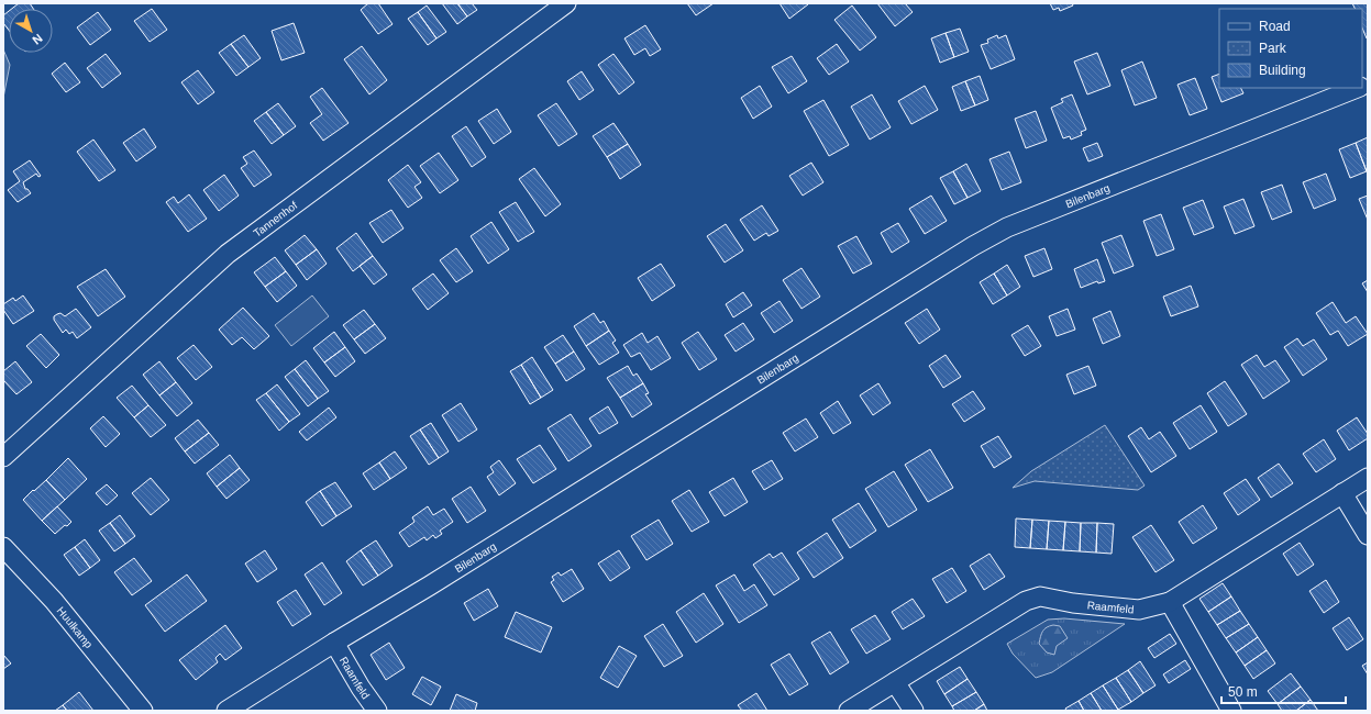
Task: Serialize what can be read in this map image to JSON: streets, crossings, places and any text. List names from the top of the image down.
{
  "streets": {
    "street": [
      "Bilenbarg",
      "Tannenhof",
      "Raamfeld",
      "Huulkamp"
    ]
  },
  "crossings": [
    ["Bilenbarg", "Raamfeld"]
  ],
  "legend": ["Road", "Park", "Building"],
  "scale_bar": "50 m",
  "north": "bottom right"
}
